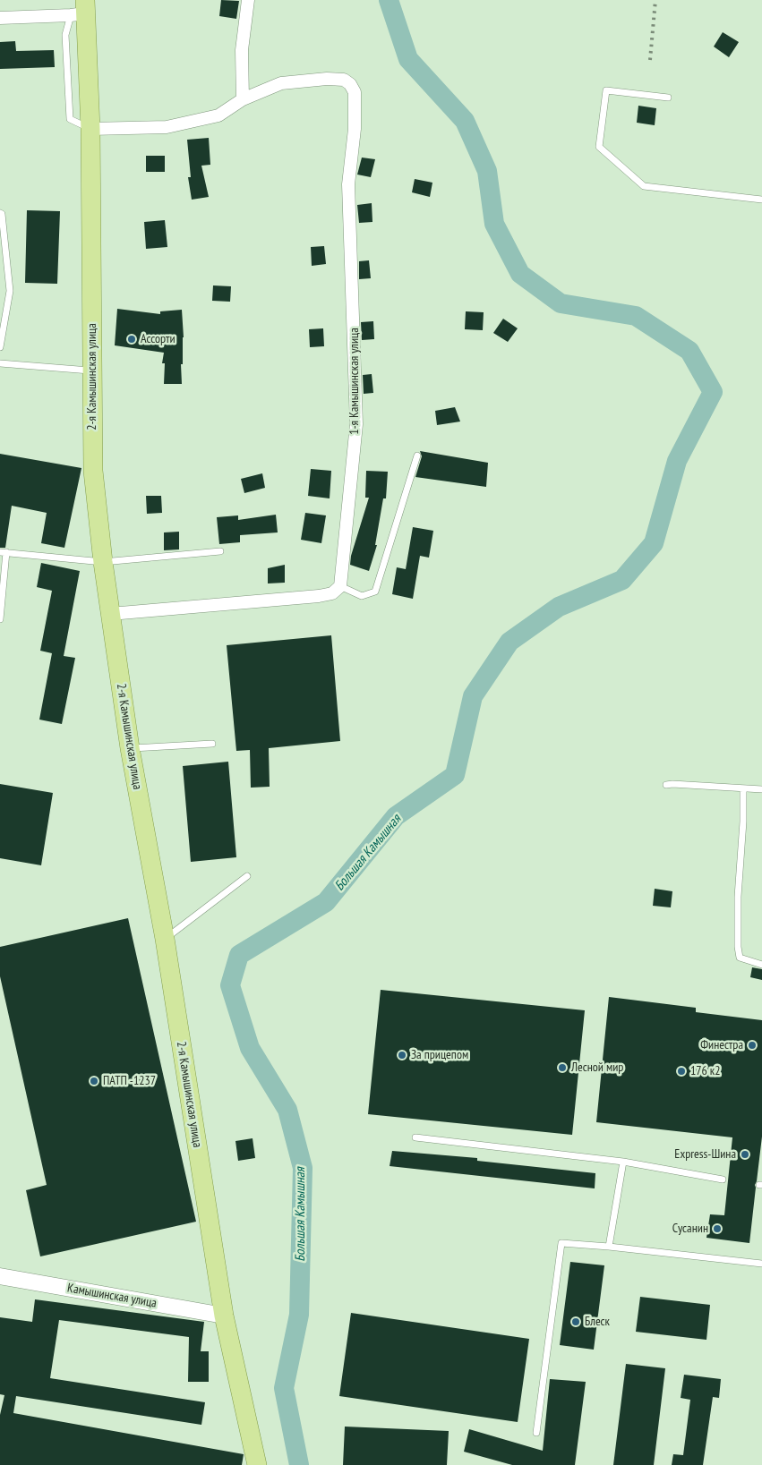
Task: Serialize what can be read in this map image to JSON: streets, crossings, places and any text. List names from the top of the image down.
{
  "streets": {
    "main road": ["2-я Камышинская улица"],
    "street": ["1-я Камышинская улица", "Камышинская улица"]
  },
  "crossings": [
    ["2-я Камышинская улица", "1-я Камышинская улица"],
    ["2-я Камышинская улица", "Камышинская улица"]
  ],
  "water": ["Большая Камышная"],
  "places": [
    "Ассорти",
    "Финестра",
    "За прицепом",
    "Лесной мир",
    "176 к2",
    "ПАТП -1237",
    "Express-Шина",
    "Сусанин",
    "Блеск"
  ]
}
